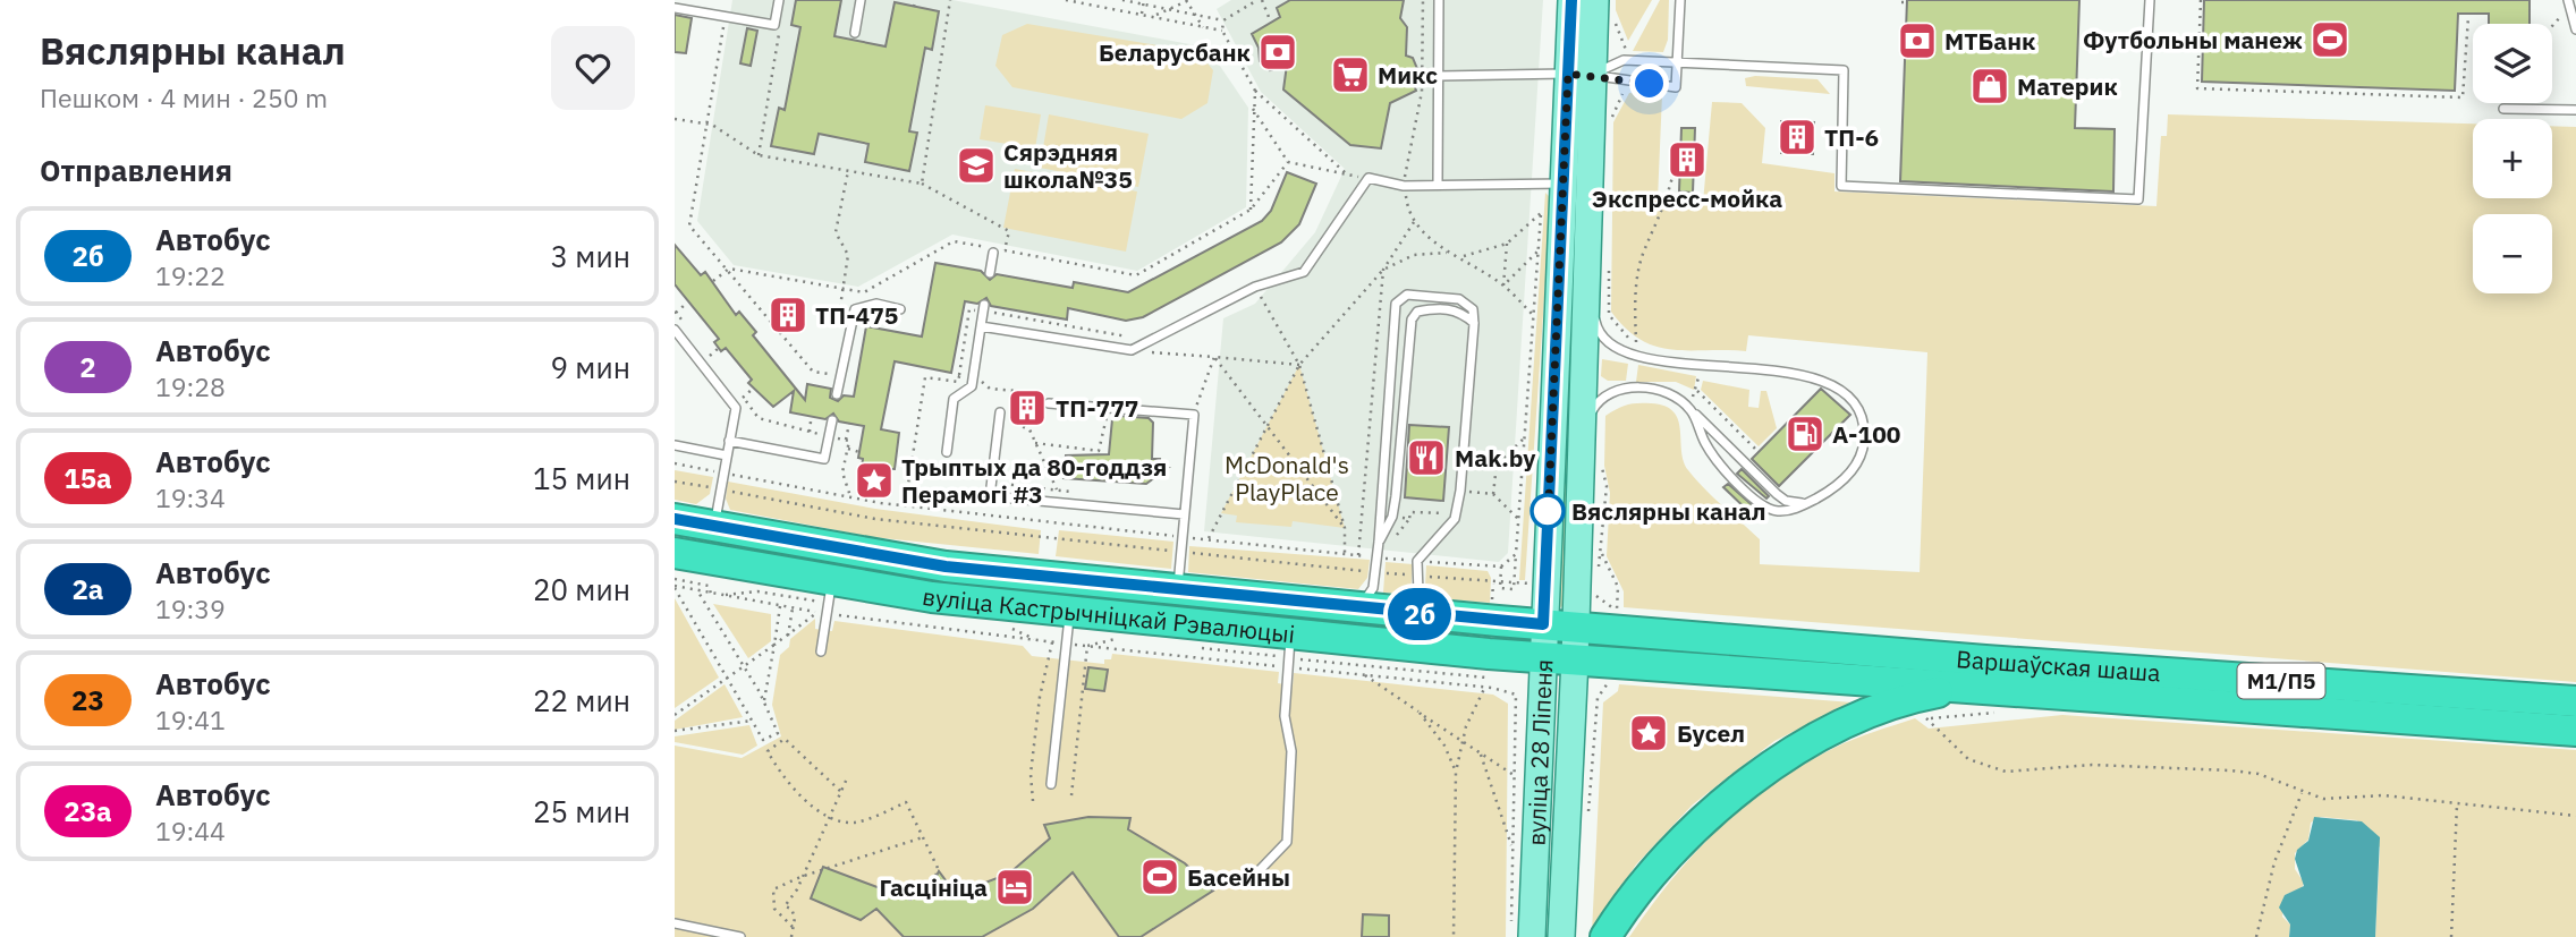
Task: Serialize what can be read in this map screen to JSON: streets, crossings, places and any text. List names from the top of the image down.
{
  "streets": {
    "highway": ["вуліца Кастрычніцкай Рэвалюцыі", "Варшаўская шаша", "М1/П5"],
    "main road": ["вуліца 28 Ліпеня"]
  },
  "crossings": [
    ["вуліца Кастрычніцкай Рэвалюцыі", "Варшаўская шаша"],
    ["вуліца Кастрычніцкай Рэвалюцыі", "вуліца 28 Ліпеня"],
    ["Варшаўская шаша", "вуліца 28 Ліпеня"]
  ],
  "parks": ["McDonald's PlayPlace"],
  "places": {
    "sports": ["Футбольны манеж", "Басейны"],
    "bank": ["МТБанк", "Беларусбанк"],
    "supermarket": ["Микс"],
    "shop": ["Материк"],
    "building": [
      "ТП-6",
      "Экспресс-мойка",
      "ТП-475",
      "ТП-777"
    ],
    "school or university": ["Сярэдняя школа№35"],
    "fuel station": ["А-100"],
    "restaurant": ["Mak.by"],
    "place": ["Трыптых да 80-годдзя Перамогі #3", "Бусел"],
    "other": ["Вяслярны канал"],
    "hotel": ["Гасцініца"]
  },
  "lines": ["bus line 2б"],
  "page": {
    "heading": [
      ["Вяслярны канал", "Пешком · 4 мин · 250 m"],
      "Отправления"
    ],
    "on_map": "2б",
    "map_buttons": ["+", "−"],
    "list": [
      {
        "mark": "2б",
        "name": "Автобус",
        "note": "19:22",
        "value": "3 мин"
      },
      {
        "mark": "2",
        "name": "Автобус",
        "note": "19:28",
        "value": "9 мин"
      },
      {
        "mark": "15а",
        "name": "Автобус",
        "note": "19:34",
        "value": "15 мин"
      },
      {
        "mark": "2а",
        "name": "Автобус",
        "note": "19:39",
        "value": "20 мин"
      },
      {
        "mark": "23",
        "name": "Автобус",
        "note": "19:41",
        "value": "22 мин"
      },
      {
        "mark": "23а",
        "name": "Автобус",
        "note": "19:44",
        "value": "25 мин"
      }
    ]
  }
}
